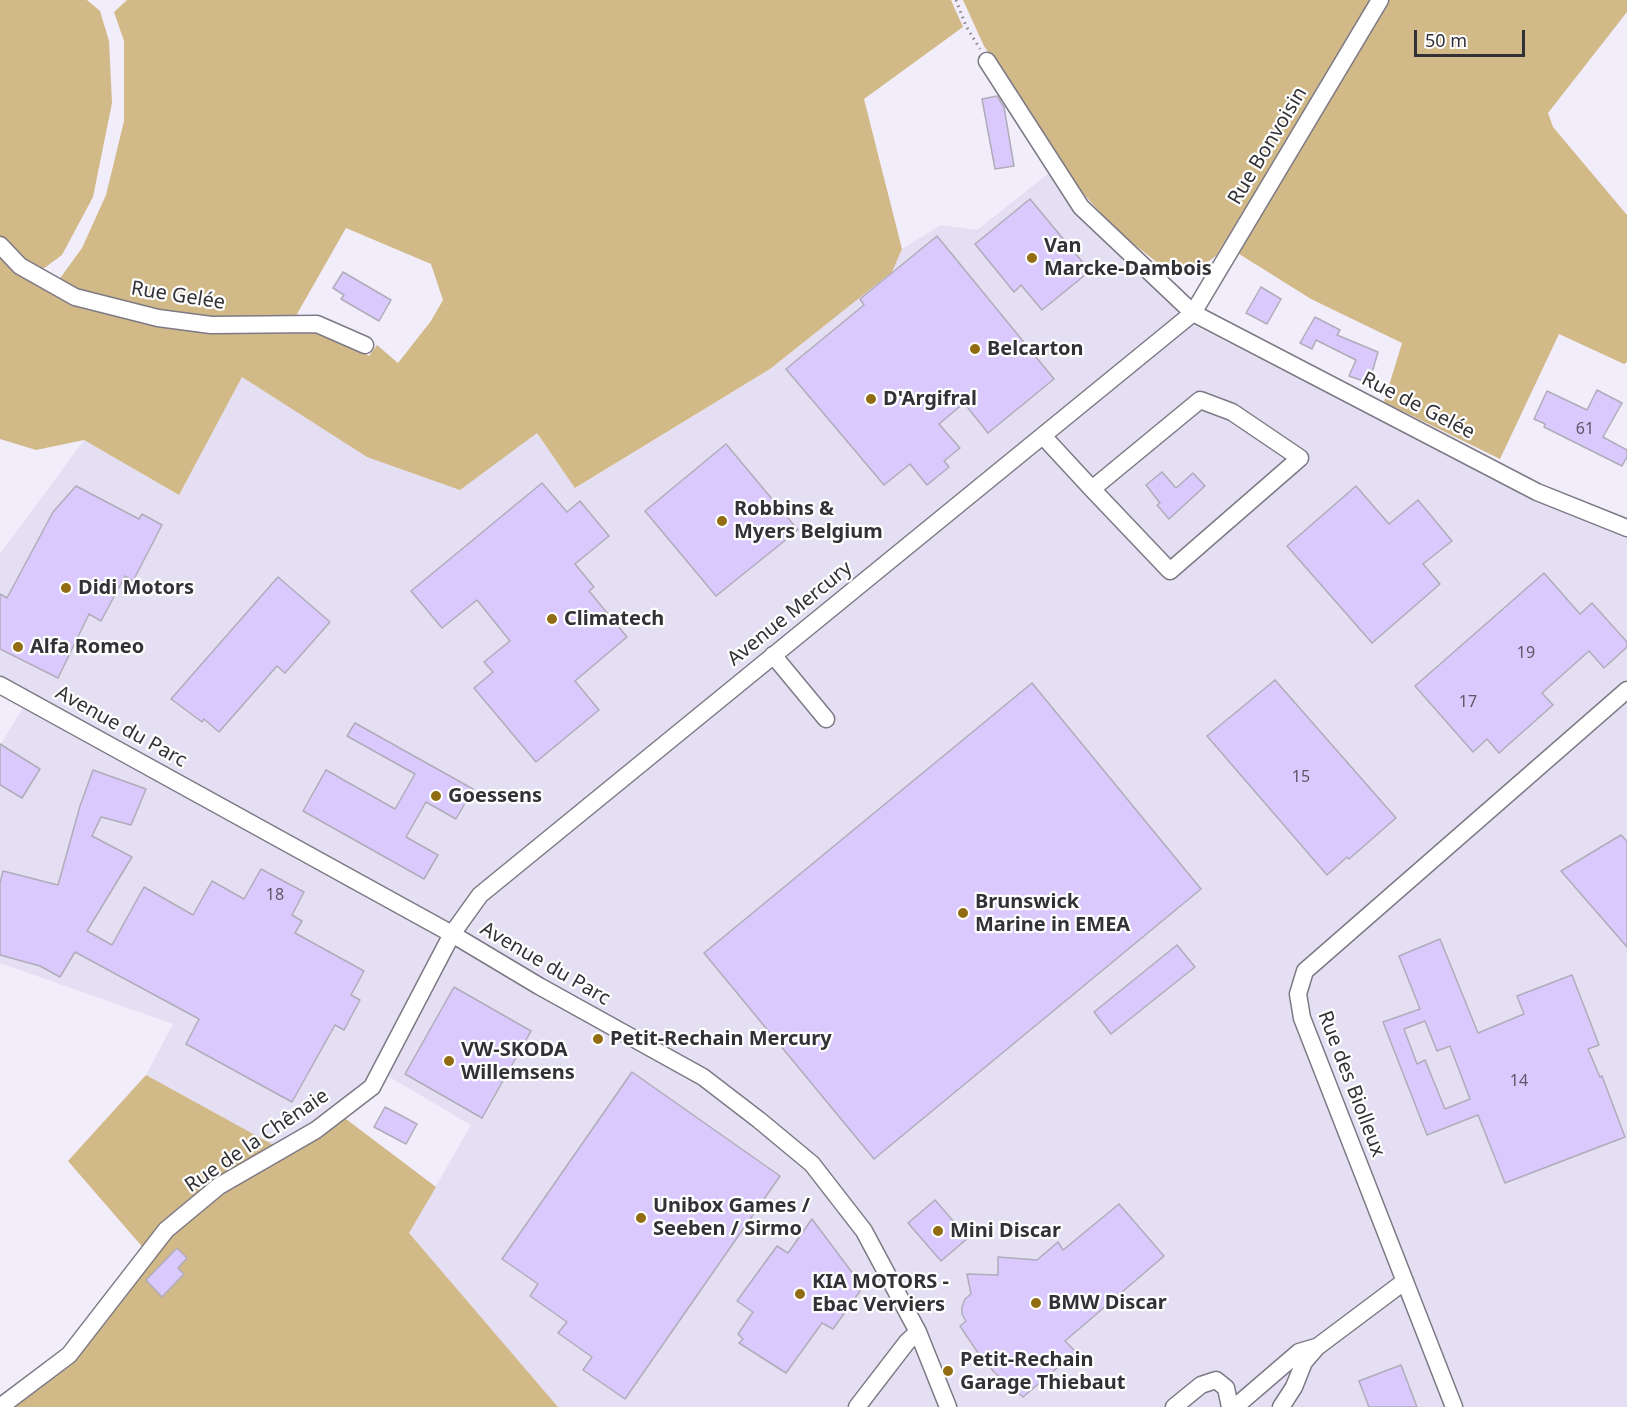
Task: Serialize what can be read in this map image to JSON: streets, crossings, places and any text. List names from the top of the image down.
{
  "streets": {
    "street": [
      "Rue Bonvoisin",
      "Rue Gelée",
      "Rue de Gelée",
      "Avenue Mercury",
      "Avenue du Parc",
      "Rue des Biolleux",
      "Rue de la Chênaie"
    ]
  },
  "crossings": [
    ["Rue Bonvoisin", "Rue de Gelée"],
    ["Rue Bonvoisin", "Avenue Mercury"],
    ["Rue de Gelée", "Avenue Mercury"],
    ["Avenue Mercury", "Avenue du Parc"],
    ["Avenue Mercury", "Rue de la Chênaie"],
    ["Avenue du Parc", "Rue de la Chênaie"]
  ],
  "places": [
    "Van Marcke-Dambois",
    "Belcarton",
    "D'Argifral",
    "Robbins & Myers Belgium",
    "Didi Motors",
    "Climatech",
    "Alfa Romeo",
    "Goessens",
    "Brunswick Marine in EMEA",
    "Petit-Rechain Mercury",
    "VW-SKODA Willemsens",
    "Unibox Games / Seeben / Sirmo",
    "Mini Discar",
    "KIA MOTORS - Ebac Verviers",
    "BMW Discar",
    "Petit-Rechain Garage Thiebaut"
  ],
  "house_numbers": [
    "61",
    "19",
    "17",
    "15",
    "18",
    "14"
  ],
  "scale_bar": "50 m"
}
